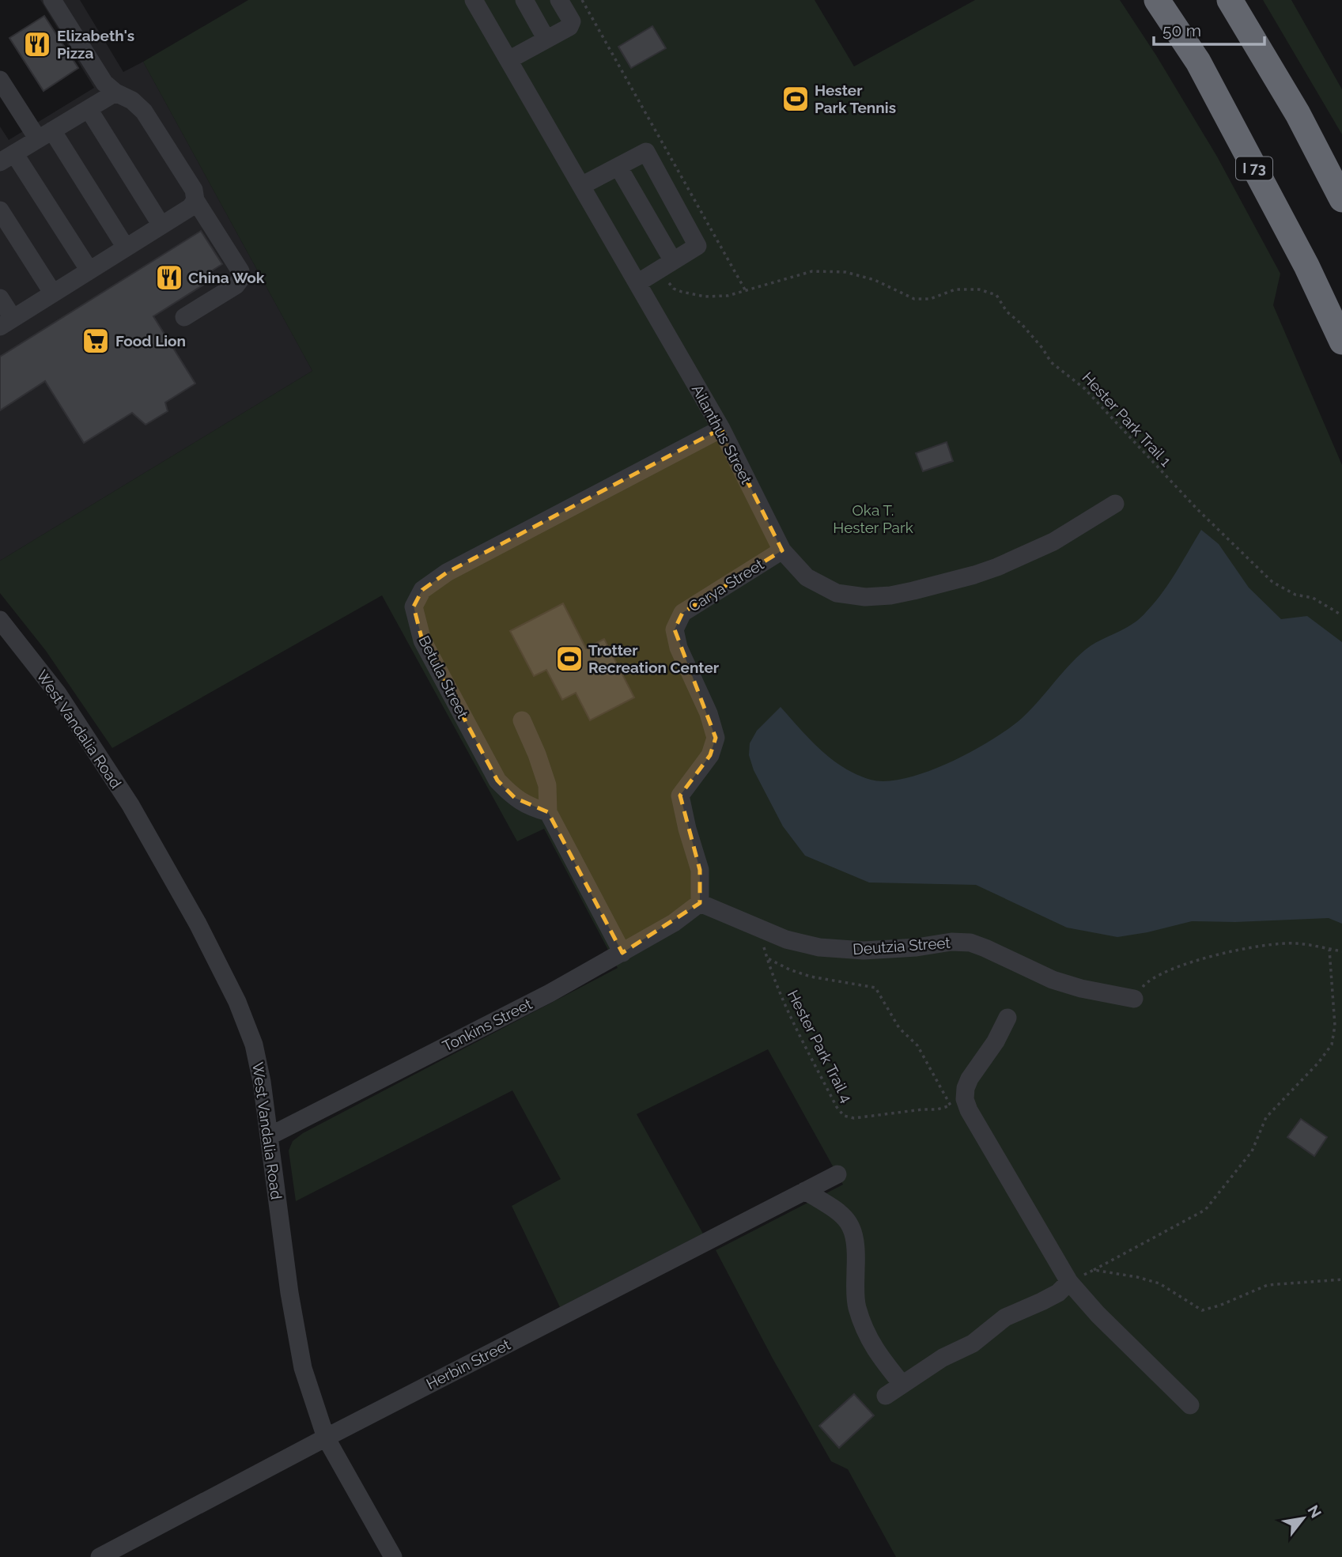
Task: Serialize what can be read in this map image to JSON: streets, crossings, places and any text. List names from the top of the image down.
{
  "streets": {
    "highway": ["I 73"],
    "street": [
      "Ailanthus Street",
      "Carya Street",
      "Betula Street",
      "West Vandalia Road",
      "Deutzia Street",
      "Tonkins Street",
      "Herbin Street"
    ],
    "path": ["Hester Park Trail 1", "Hester Park Trail 4"]
  },
  "crossings": [
    ["Ailanthus Street", "Carya Street"],
    ["Ailanthus Street", "Betula Street"],
    ["Carya Street", "Deutzia Street"],
    ["Carya Street", "Tonkins Street"],
    ["West Vandalia Road", "Tonkins Street"],
    ["West Vandalia Road", "Herbin Street"],
    ["Deutzia Street", "Tonkins Street"],
    ["Deutzia Street", "Hester Park Trail 4"]
  ],
  "parks": ["Oka T. Hester Park"],
  "places": {
    "restaurant": ["Elizabeth's Pizza", "China Wok"],
    "sports": ["Hester Park Tennis", "Trotter Recreation Center"],
    "supermarket": ["Food Lion"]
  },
  "scale_bar": "50 m",
  "north": "top right"
}
